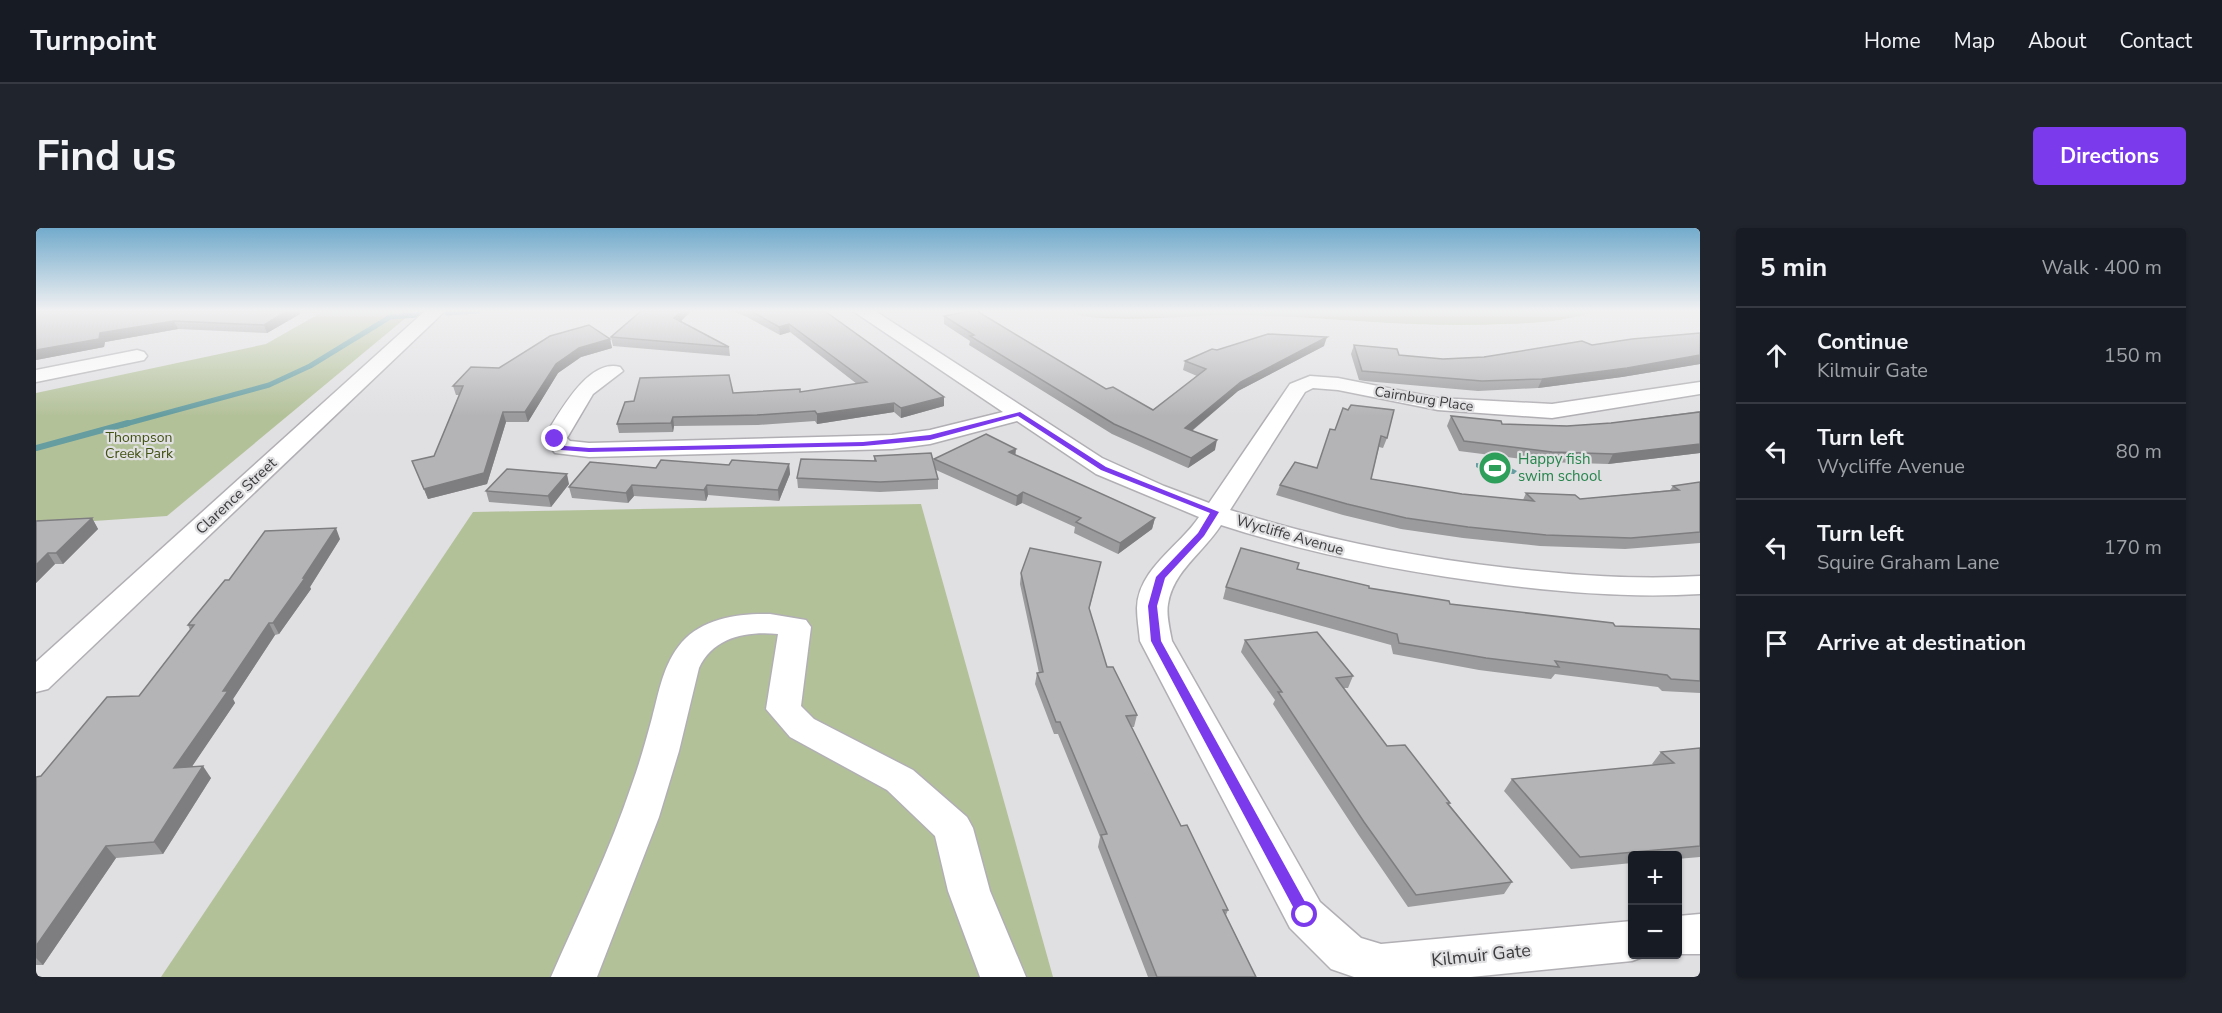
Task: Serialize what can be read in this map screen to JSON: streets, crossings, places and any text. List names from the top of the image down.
{
  "streets": {
    "street": [
      "Cairnburg Place",
      "Clarence Street",
      "Wycliffe Avenue",
      "Kilmuir Gate"
    ]
  },
  "crossings": [
    ["Cairnburg Place", "Wycliffe Avenue"],
    ["Cairnburg Place", "Kilmuir Gate"],
    ["Wycliffe Avenue", "Kilmuir Gate"]
  ],
  "parks": ["Thompson Creek Park"],
  "places": {
    "sports": ["Happy fish swim school"]
  },
  "page": {
    "header": "Turnpoint",
    "nav": [
      "Home",
      "Map",
      "About",
      "Contact"
    ],
    "buttons": "Directions",
    "title": "Find us",
    "heading": ["5 min", "Walk · 400 m"],
    "list": [
      ["Continue", "Kilmuir Gate", "150 m"],
      ["Turn left", "Wycliffe Avenue", "80 m"],
      ["Turn left", "Squire Graham Lane", "170 m"],
      "Arrive at destination"
    ],
    "map_buttons": ["+", "−"]
  }
}
